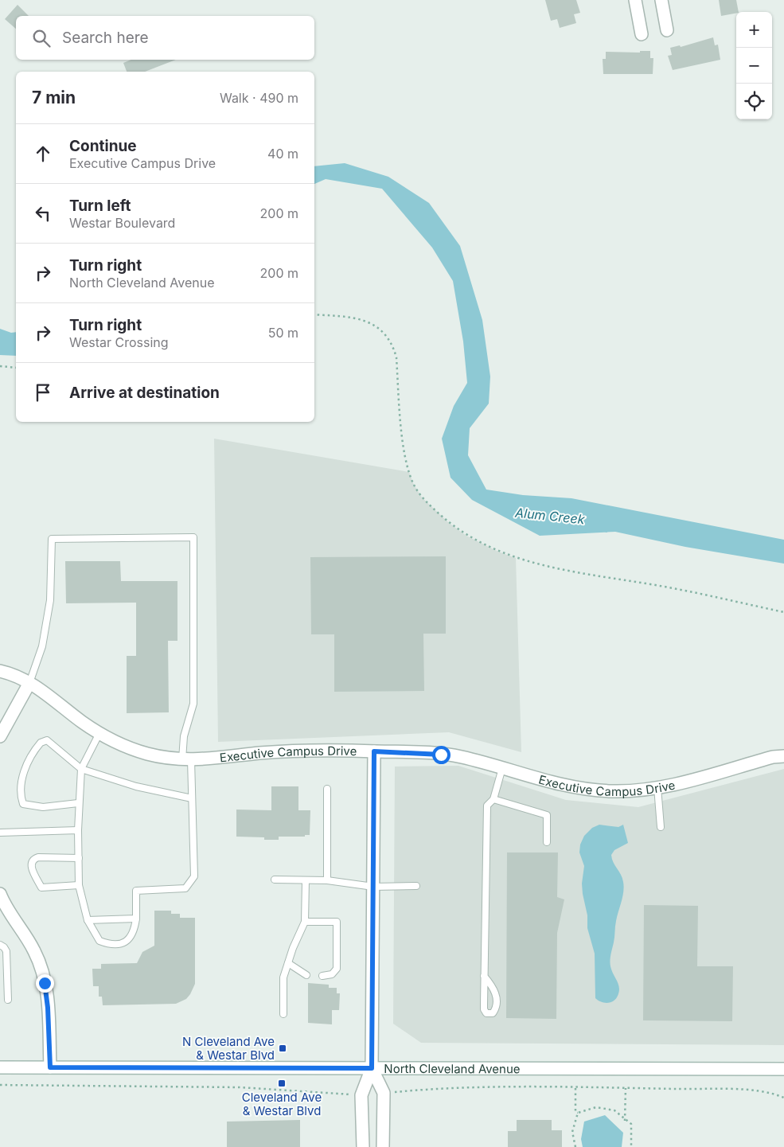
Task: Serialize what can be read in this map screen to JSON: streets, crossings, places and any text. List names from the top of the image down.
{
  "streets": {
    "street": ["Executive Campus Drive", "North Cleveland Avenue"]
  },
  "water": ["Alum Creek"],
  "places": {
    "transit": ["N Cleveland Ave & Westar Blvd", "Cleveland Ave & Westar Blvd"]
  },
  "page": {
    "map_buttons": ["+", "−"],
    "search": "Search here",
    "heading": ["7 min", "Walk · 490 m"],
    "list": [
      ["Continue", "Executive Campus Drive", "40 m"],
      ["Turn left", "Westar Boulevard", "200 m"],
      ["Turn right", "North Cleveland Avenue", "200 m"],
      ["Turn right", "Westar Crossing", "50 m"],
      "Arrive at destination"
    ]
  }
}
